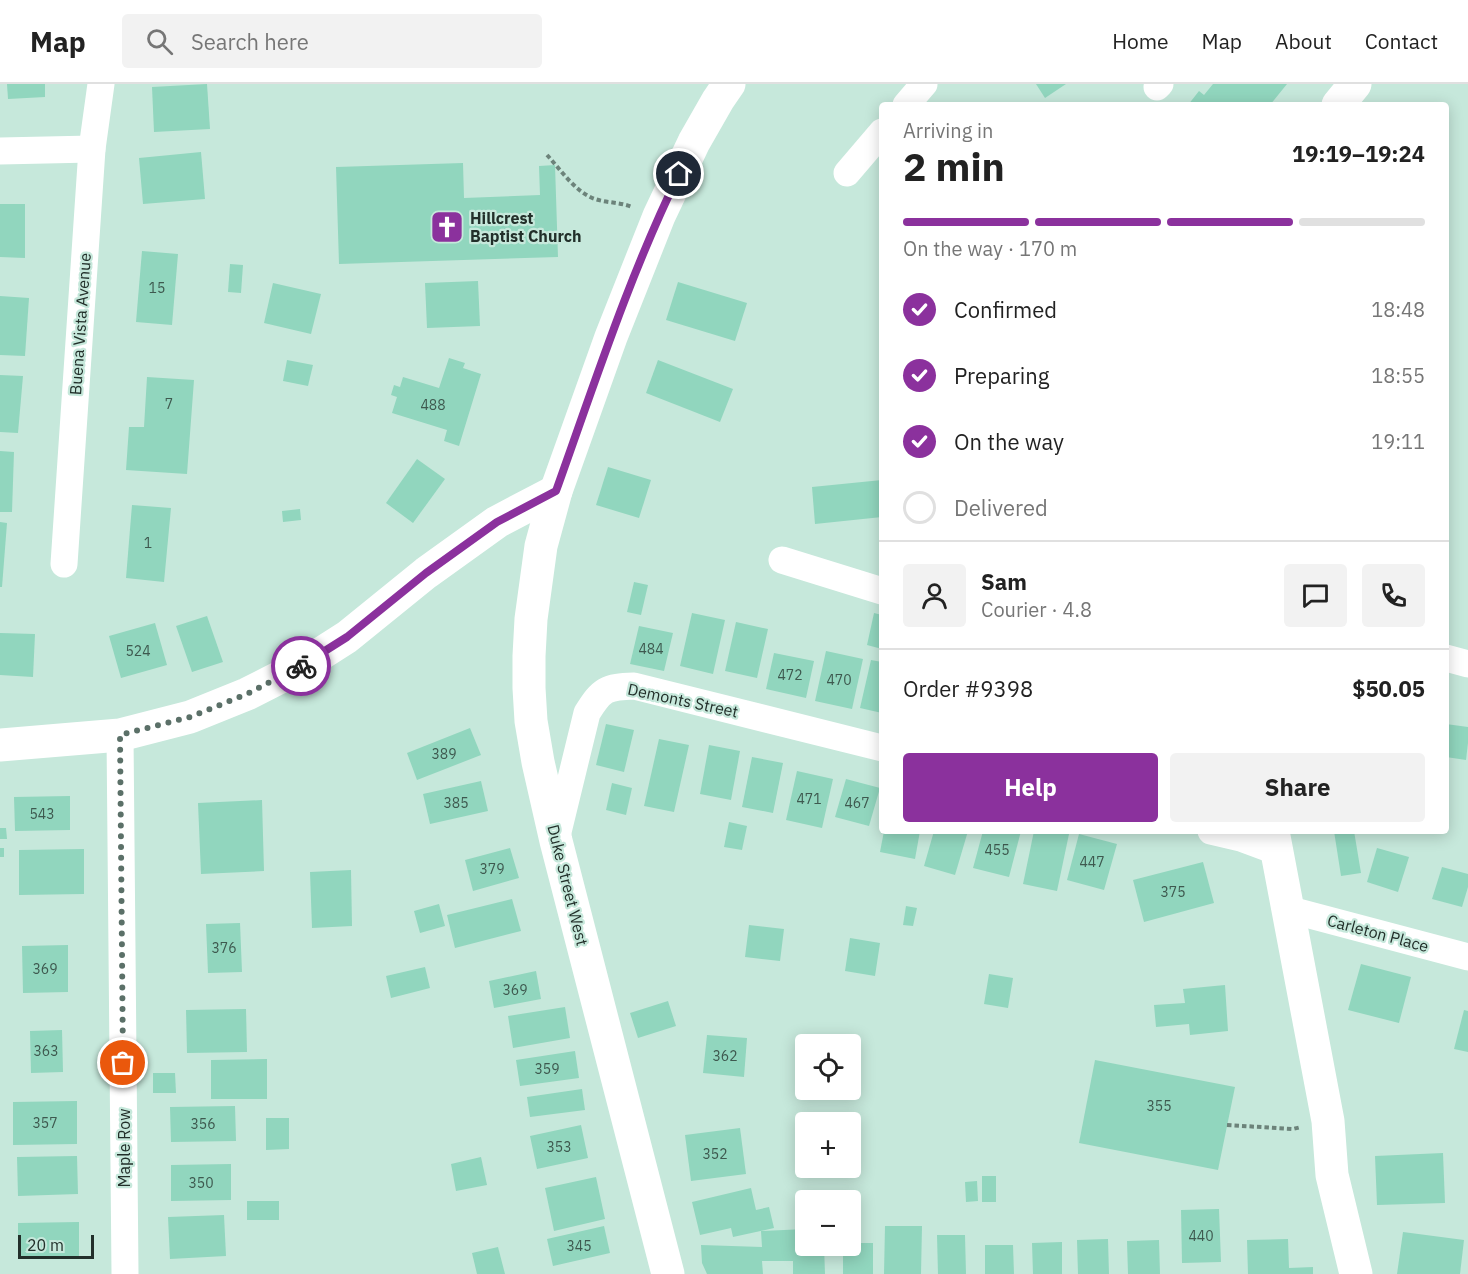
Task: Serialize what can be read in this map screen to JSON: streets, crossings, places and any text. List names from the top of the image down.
{
  "streets": {
    "street": [
      "Buena Vista Avenue",
      "Demonts Street",
      "Duke Street West",
      "Carleton Place",
      "Maple Row"
    ]
  },
  "crossings": [
    ["Demonts Street", "Duke Street West"]
  ],
  "places": {
    "church": ["Hillcrest Baptist Church"]
  },
  "house_numbers": [
    "15",
    "7",
    "488",
    "1",
    "484",
    "524",
    "472",
    "470",
    "389",
    "471",
    "385",
    "467",
    "543",
    "455",
    "447",
    "379",
    "375",
    "376",
    "369",
    "369",
    "363",
    "362",
    "359",
    "355",
    "357",
    "356",
    "353",
    "352",
    "350",
    "440",
    "345"
  ],
  "scale_bar": "20 m",
  "page": {
    "header": "Map",
    "search": "Search here",
    "nav": [
      "Home",
      "Map",
      "About",
      "Contact"
    ],
    "heading": ["2 min", "Arriving in", "19:19–19:24"],
    "panel": [
      "Sam",
      "Courier · 4.8",
      "Order #9398",
      "$50.05"
    ],
    "bar": "On the way · 170 m",
    "list": [
      ["Confirmed", "18:48"],
      ["Preparing", "18:55"],
      ["On the way", "19:11"],
      "Delivered"
    ],
    "buttons": ["Help", "Share"],
    "map_buttons": ["+", "−"],
    "scale": "20 m"
  }
}
